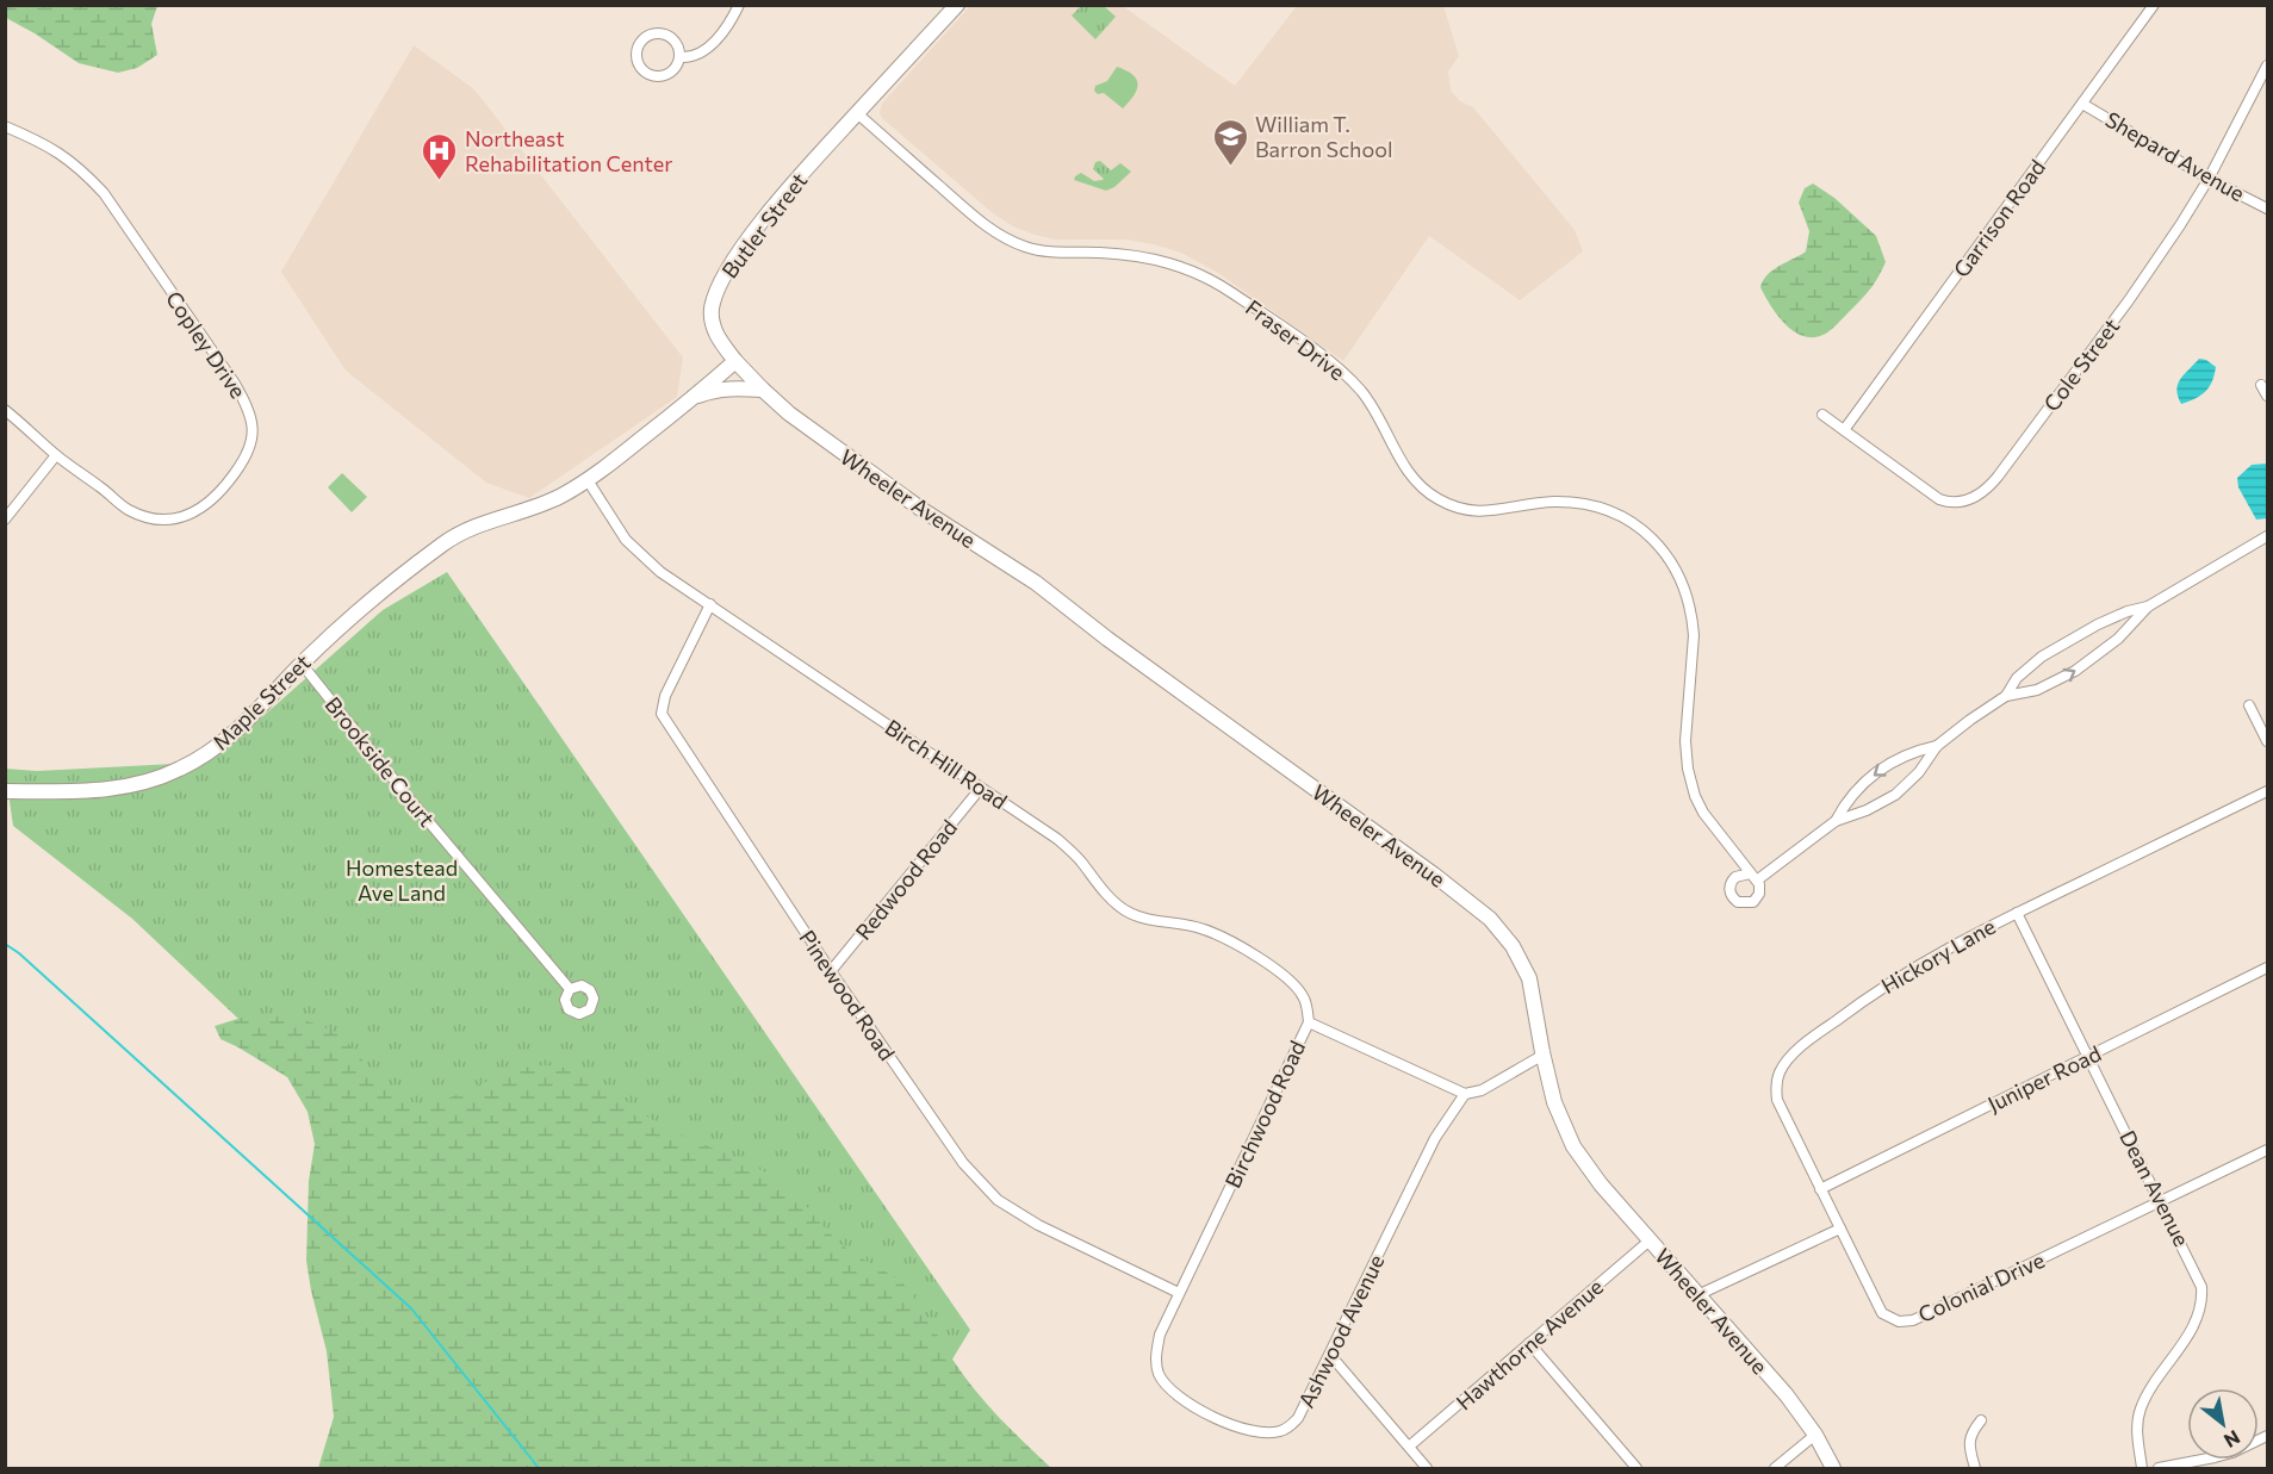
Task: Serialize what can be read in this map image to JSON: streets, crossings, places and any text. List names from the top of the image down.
{
  "streets": {
    "street": [
      "Shepard Avenue",
      "Garrison Road",
      "Butler Street",
      "Fraser Drive",
      "Copley Drive",
      "Cole Street",
      "Wheeler Avenue",
      "Maple Street",
      "Brookside Court",
      "Birch Hill Road",
      "Redwood Road",
      "Hickory Lane",
      "Pinewood Road",
      "Juniper Road",
      "Birchwood Road",
      "Dean Avenue",
      "Colonial Drive",
      "Ashwood Avenue",
      "Hawthorne Avenue"
    ]
  },
  "crossings": [
    ["Shepard Avenue", "Garrison Road"],
    ["Shepard Avenue", "Cole Street"],
    ["Garrison Road", "Cole Street"],
    ["Butler Street", "Fraser Drive"],
    ["Butler Street", "Wheeler Avenue"],
    ["Wheeler Avenue", "Hawthorne Avenue"],
    ["Maple Street", "Brookside Court"],
    ["Maple Street", "Birch Hill Road"],
    ["Birch Hill Road", "Redwood Road"],
    ["Birch Hill Road", "Pinewood Road"],
    ["Birch Hill Road", "Birchwood Road"],
    ["Redwood Road", "Pinewood Road"],
    ["Hickory Lane", "Juniper Road"],
    ["Hickory Lane", "Dean Avenue"],
    ["Hickory Lane", "Colonial Drive"],
    ["Pinewood Road", "Birchwood Road"],
    ["Juniper Road", "Dean Avenue"],
    ["Birchwood Road", "Ashwood Avenue"],
    ["Dean Avenue", "Colonial Drive"]
  ],
  "parks": ["Homestead Ave Land"],
  "places": {
    "school or university": ["William T. Barron School"],
    "hospital": ["Northeast Rehabilitation Center"]
  },
  "north": "bottom right"
}
